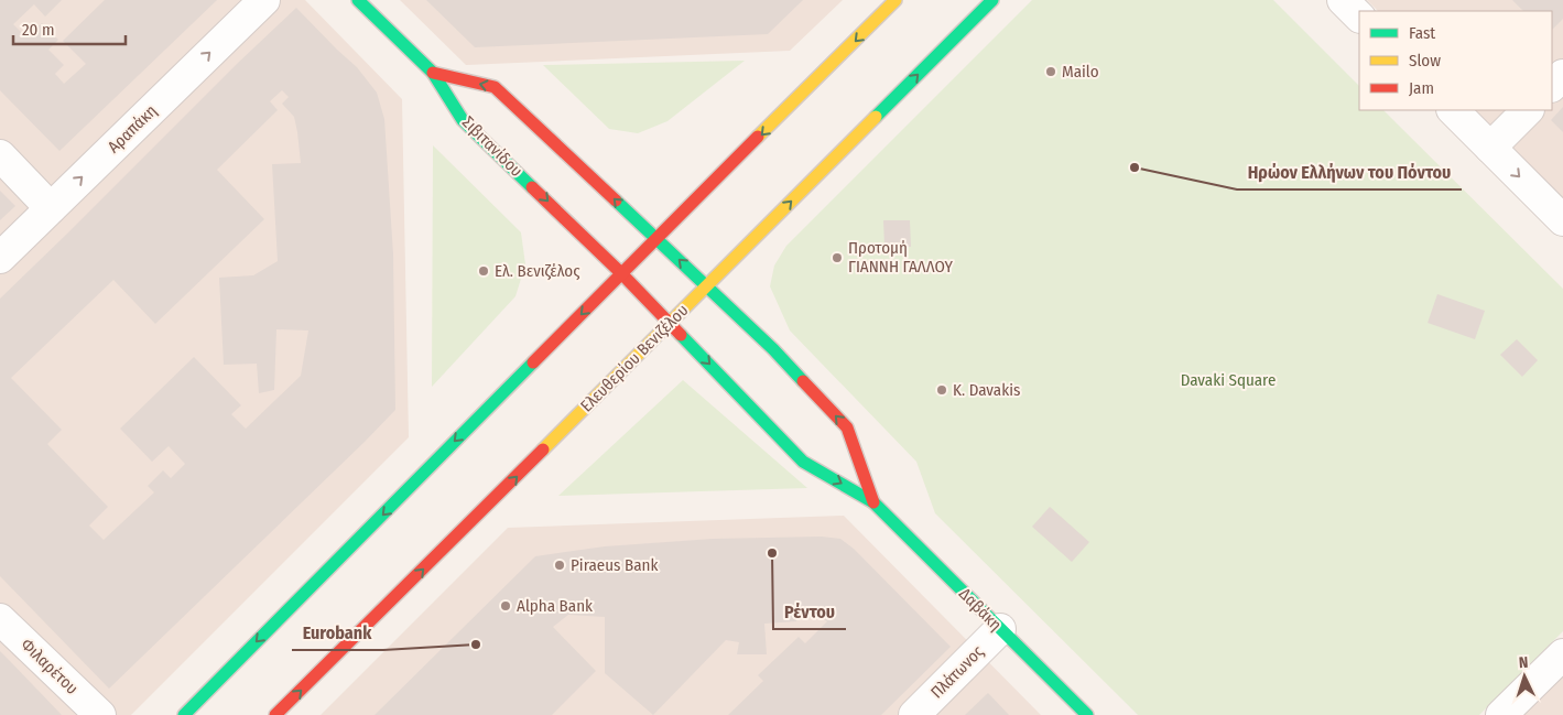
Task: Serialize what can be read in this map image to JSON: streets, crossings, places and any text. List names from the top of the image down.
{
  "streets": {
    "main road": ["Σιβιτανίδου", "Ελευθερίου Βενιζέλου", "Δαβάκη"],
    "street": ["Αραπάκη", "Φιλαρέτου", "Πλάτωνος"]
  },
  "crossings": [
    ["Σιβιτανίδου", "Ελευθερίου Βενιζέλου"],
    ["Σιβιτανίδου", "Δαβάκη"],
    ["Ελευθερίου Βενιζέλου", "Δαβάκη"],
    ["Δαβάκη", "Πλάτωνος"]
  ],
  "one_way": ["Αραπάκη"],
  "parks": ["Davaki Square"],
  "places": [
    "Mailo",
    "Ηρώον Ελλήνων του Πόντου",
    "Προτομή ΓΙΑΝΝΗ ΓΑΛΛΟΥ",
    "Ελ. Βενιζέλος",
    "K. Davakis",
    "Ρέντου",
    "Piraeus Bank",
    "Alpha Bank",
    "Eurobank"
  ],
  "legend": ["Fast", "Slow", "Jam"],
  "scale_bar": "20 m",
  "north": "top"
}
